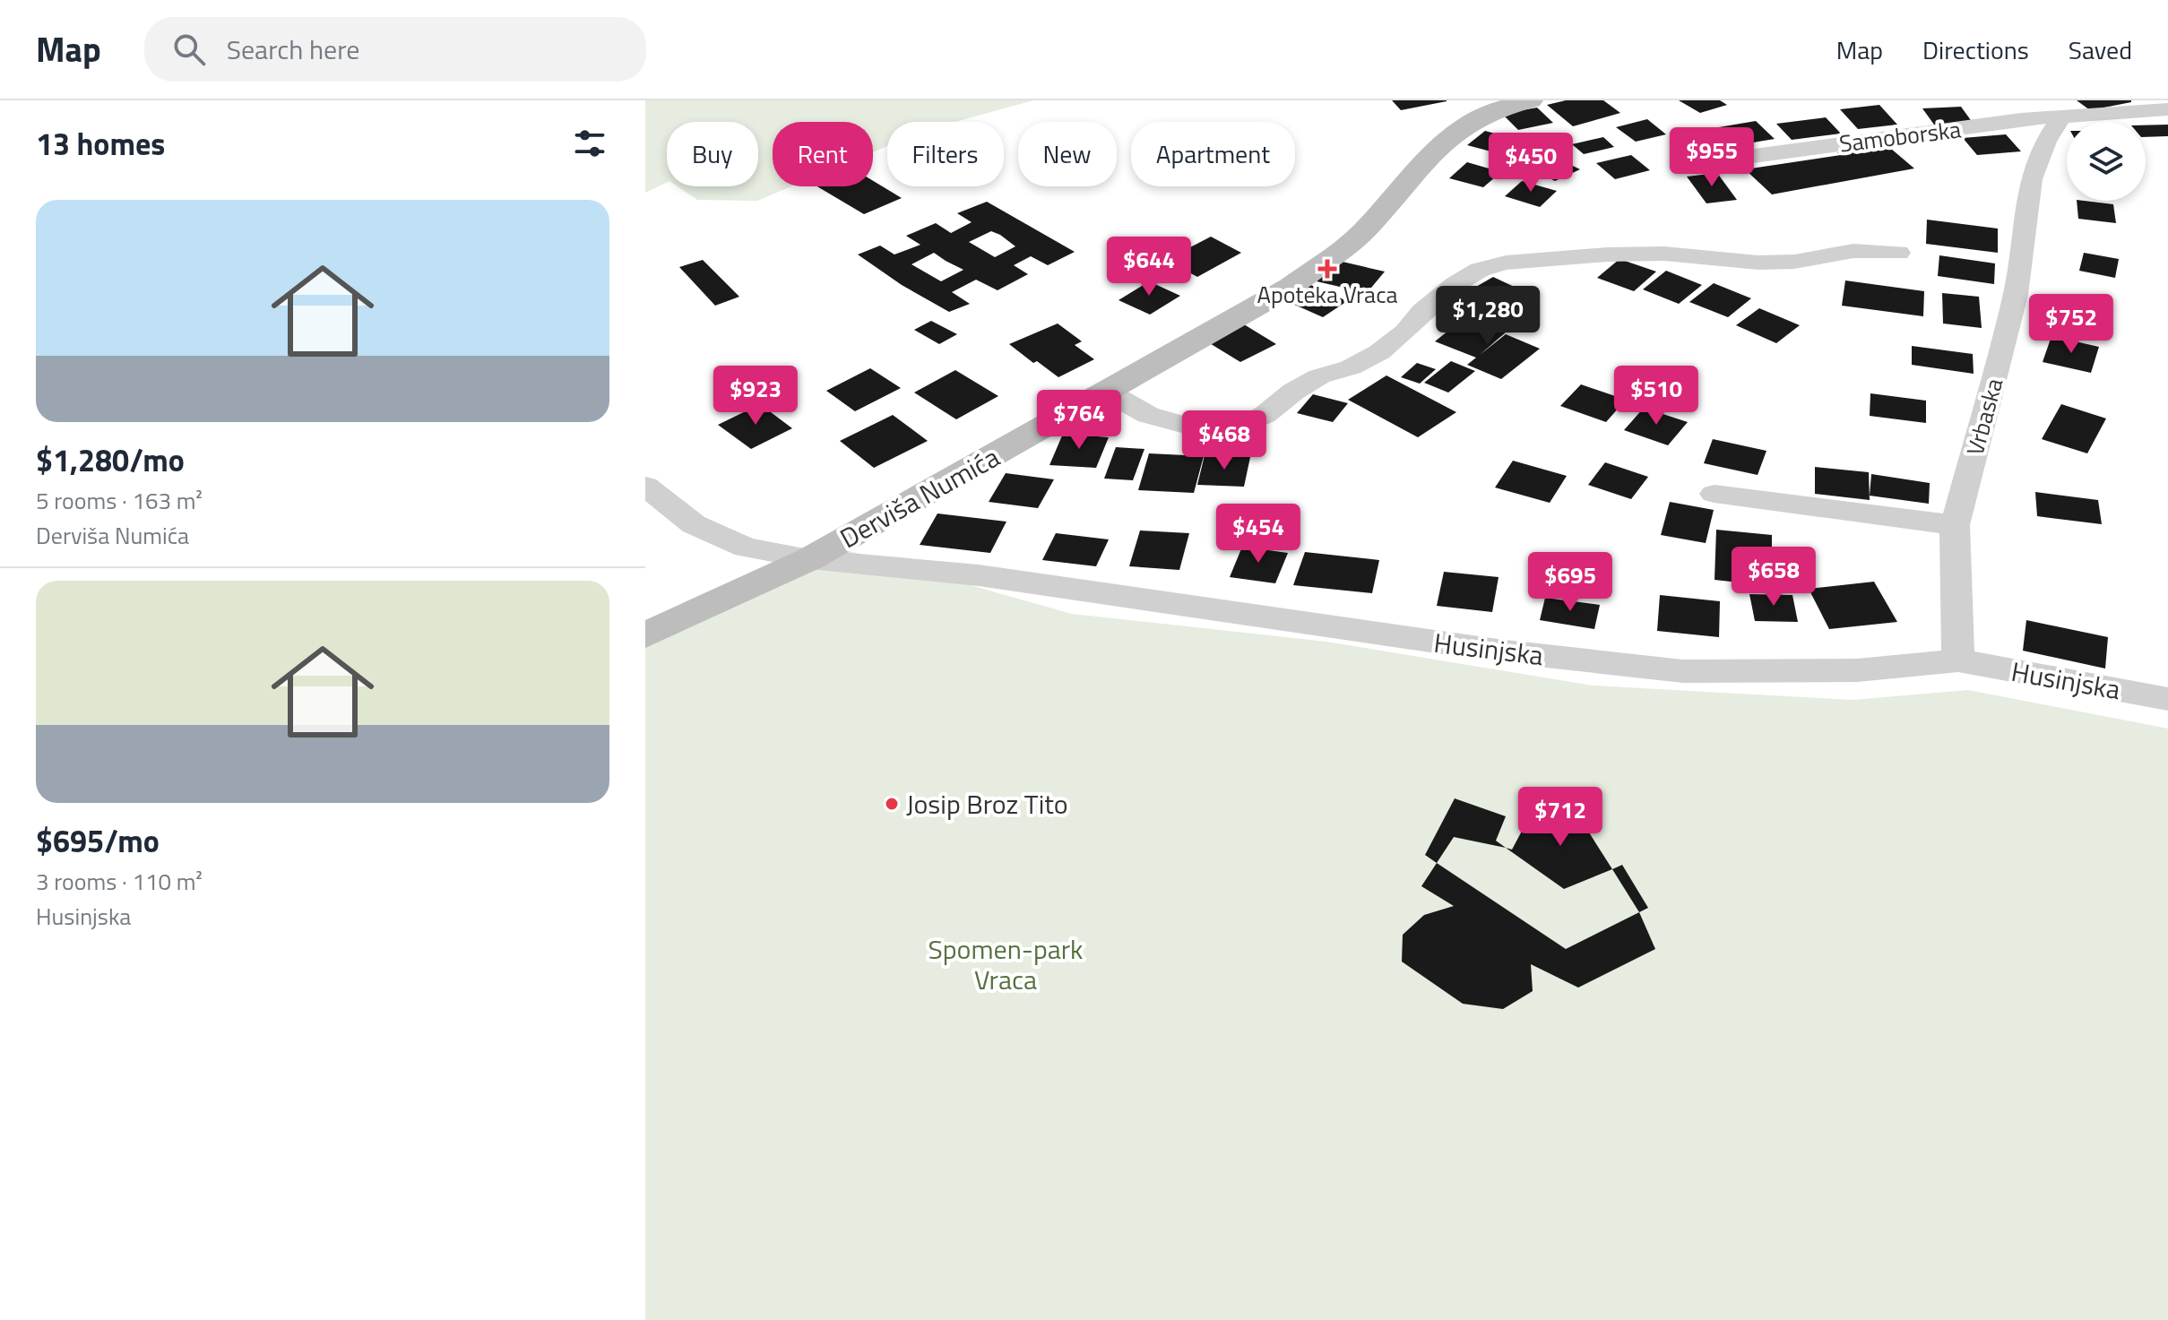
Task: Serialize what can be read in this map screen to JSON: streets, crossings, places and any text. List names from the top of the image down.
{
  "streets": {
    "main road": ["Derviša Numića"],
    "street": ["Samoborska", "Vrbaska", "Husinjska"]
  },
  "crossings": [
    ["Samoborska", "Vrbaska"],
    ["Vrbaska", "Husinjska"],
    ["Derviša Numića", "Husinjska"]
  ],
  "parks": ["Spomen-park Vraca"],
  "places": {
    "health": ["Apoteka Vraca"],
    "other": ["Josip Broz Tito"]
  },
  "page": {
    "header": "Map",
    "search": "Search here",
    "nav": ["Map", "Directions", "Saved"],
    "heading": "13 homes",
    "chip": [
      "Buy",
      "Rent",
      "Filters",
      "New",
      "Apartment"
    ],
    "price": [
      "$955",
      "$450",
      "$644",
      "$1,280",
      "$752",
      "$923",
      "$510",
      "$764",
      "$468",
      "$454",
      "$658",
      "$695",
      "$712"
    ],
    "list": [
      {
        "name": "$1,280/mo",
        "note": "5 rooms · 163 m² · Derviša Numića"
      },
      {
        "name": "$695/mo",
        "note": "3 rooms · 110 m² · Husinjska"
      }
    ]
  }
}
